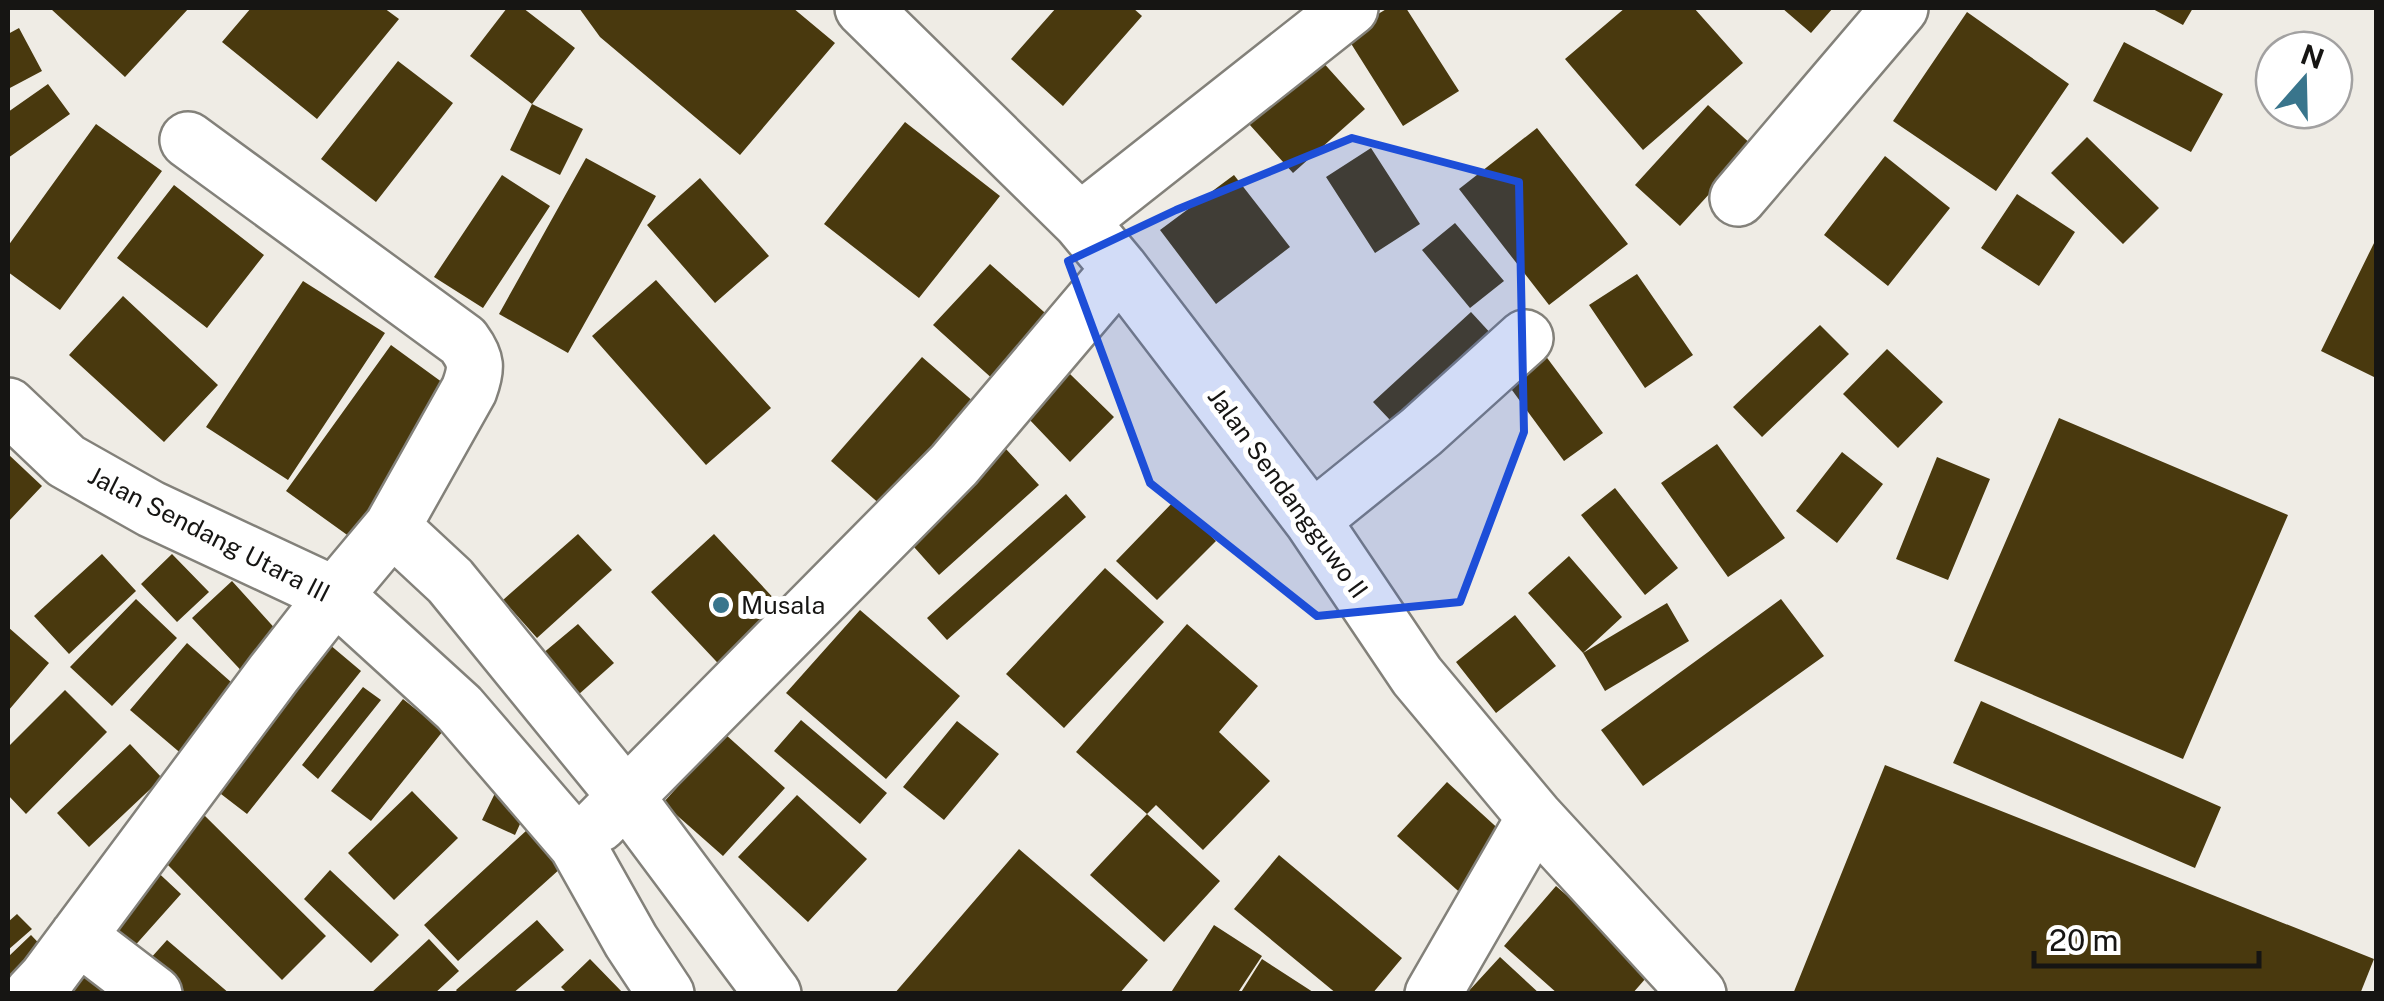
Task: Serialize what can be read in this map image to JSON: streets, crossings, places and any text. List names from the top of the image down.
{
  "streets": {
    "street": ["Jalan Sendangguwo II", "Jalan Sendang Utara III"]
  },
  "places": ["Musala"],
  "scale_bar": "20 m",
  "north": "top"
}
